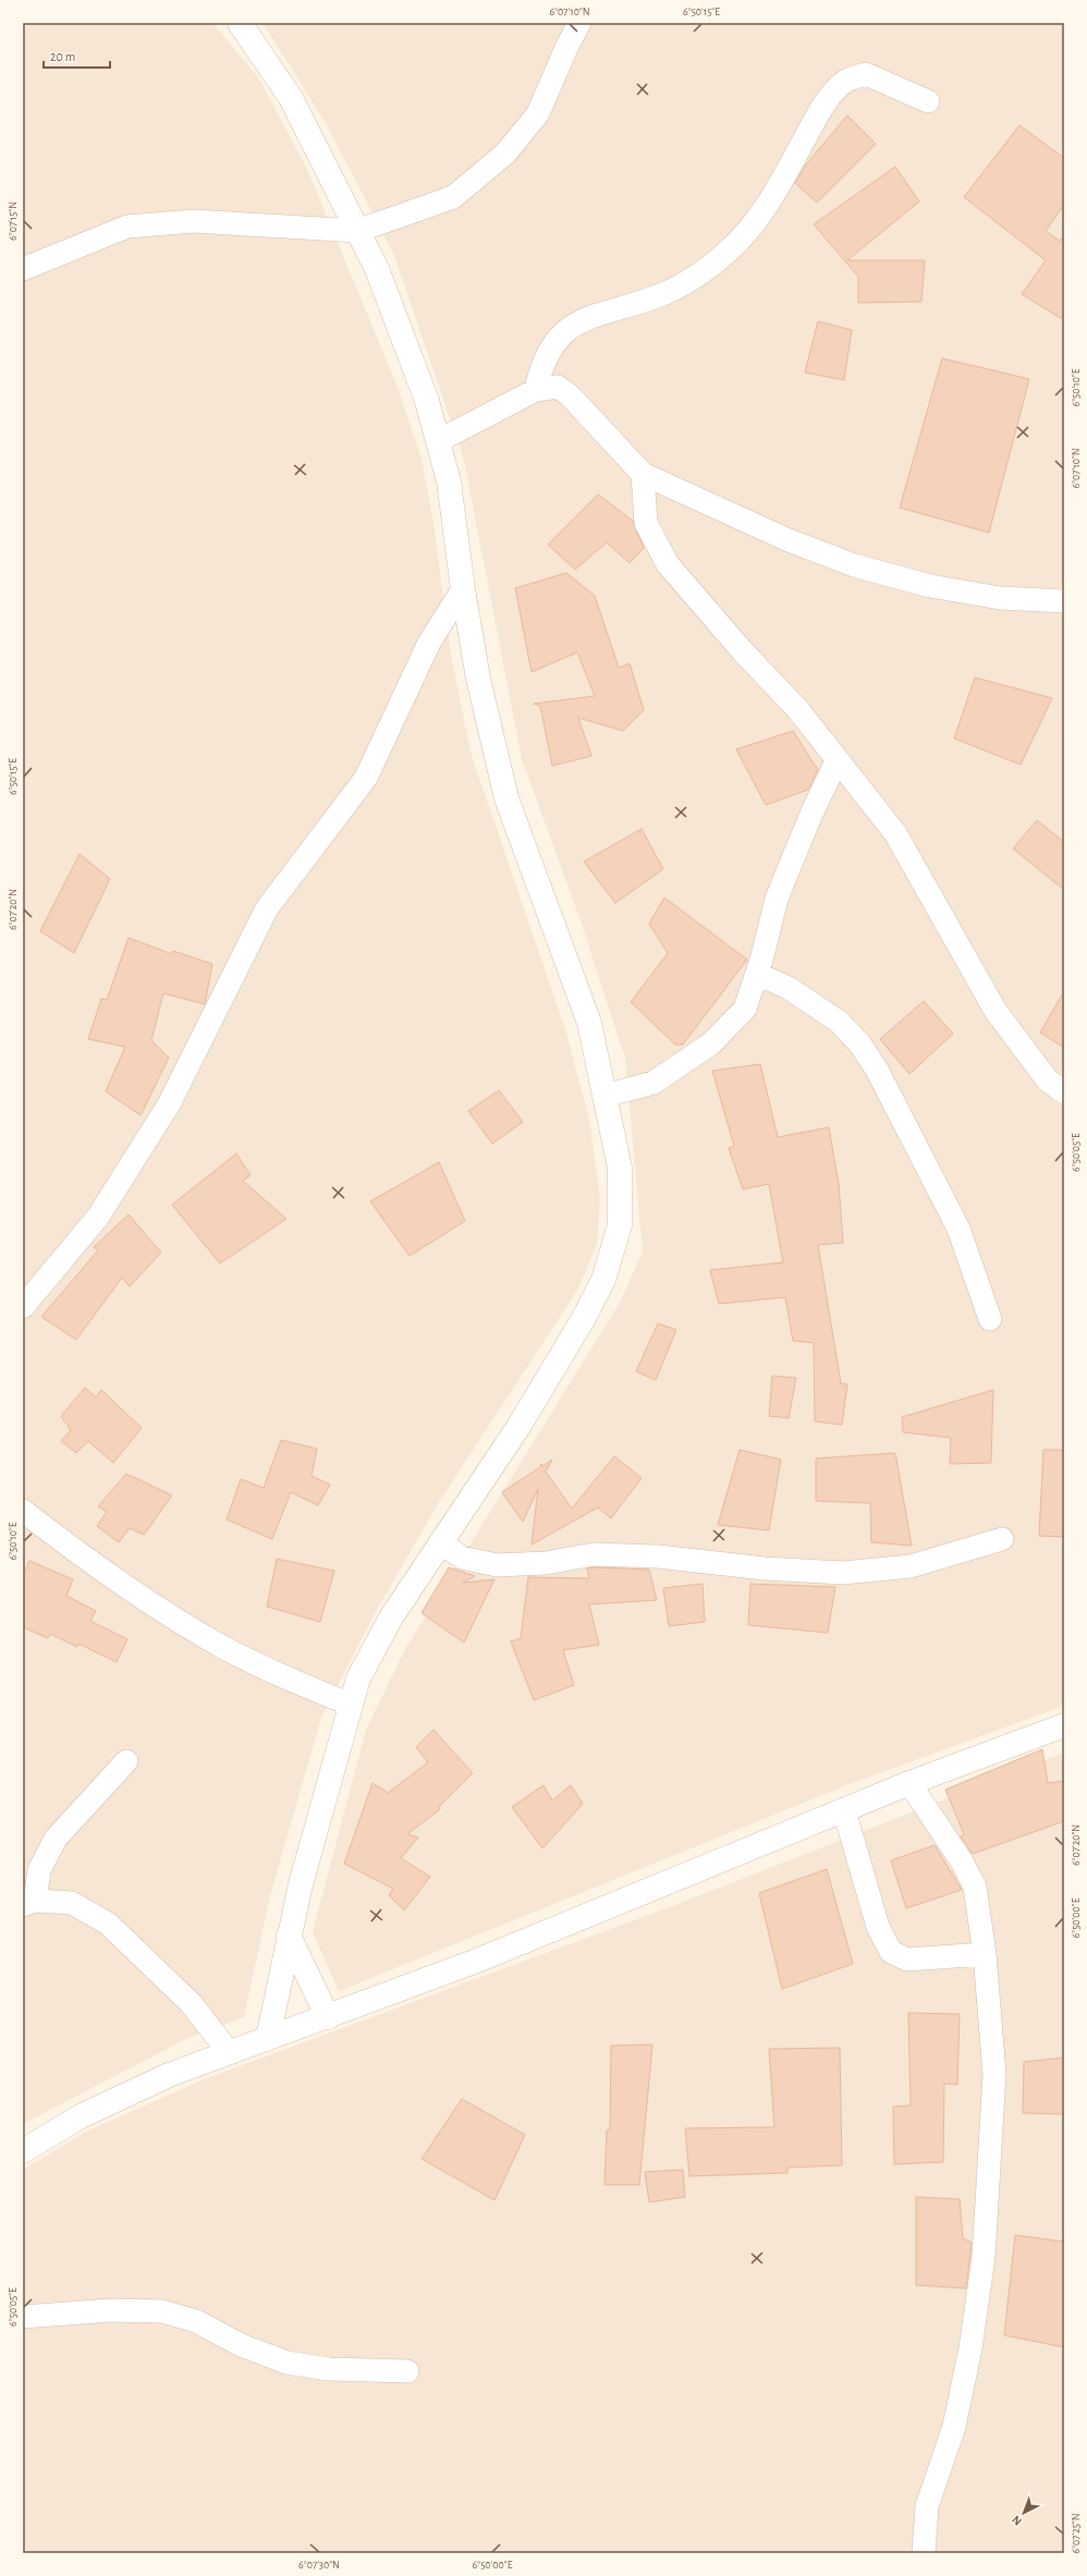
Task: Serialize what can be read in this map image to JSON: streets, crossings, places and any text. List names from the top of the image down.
{
  "scale_bar": "20 m",
  "north": "bottom left",
  "coordinates": [
    "6°07'10\"N",
    "6°50'15\"E",
    "6°07'15\"N",
    "6°50'10\"E",
    "6°07'20\"N",
    "6°50'05\"E",
    "6°50'00\"E",
    "6°07'25\"N",
    "6°07'30\"N"
  ]
}
